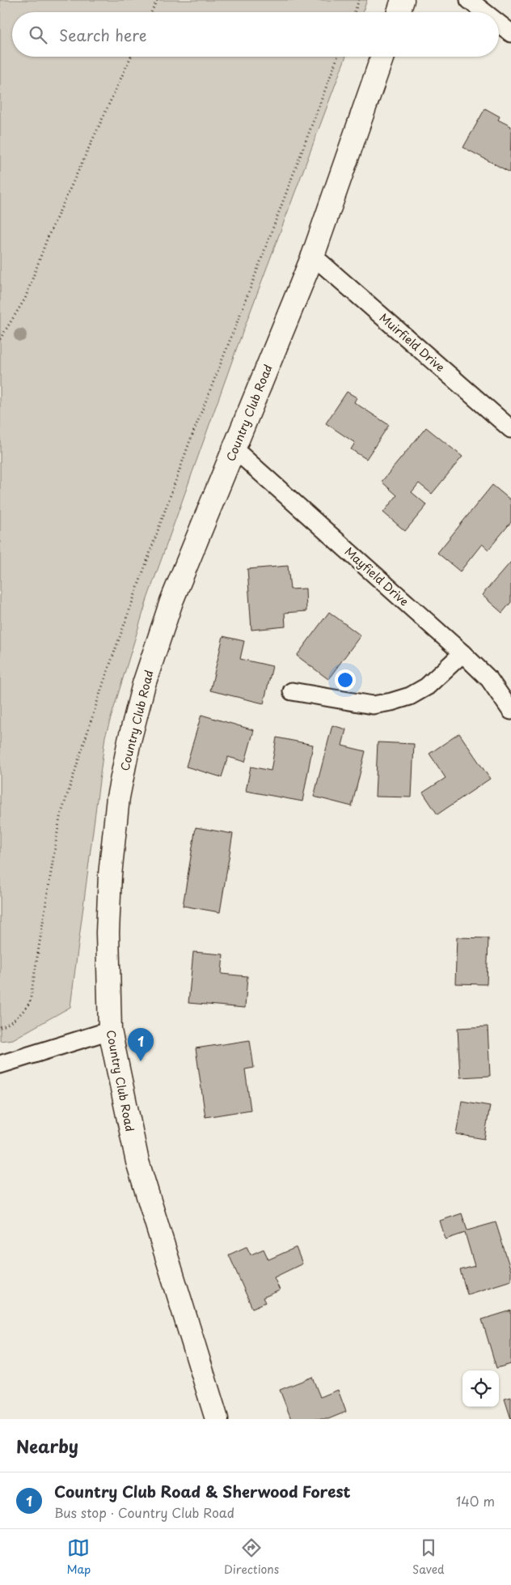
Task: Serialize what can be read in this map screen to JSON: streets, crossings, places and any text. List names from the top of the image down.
{
  "streets": {
    "main road": ["Country Club Road"],
    "street": ["Muirfield Drive", "Mayfield Drive"]
  },
  "crossings": [
    ["Muirfield Drive", "Country Club Road"],
    ["Country Club Road", "Mayfield Drive"]
  ],
  "page": {
    "search": "Search here",
    "pins": "1",
    "heading": "Nearby",
    "list": [
      {
        "mark": "1",
        "name": "Country Club Road & Sherwood Forest",
        "note": "Bus stop · Country Club Road",
        "value": "140 m"
      }
    ],
    "nav": ["Map", "Directions", "Saved"]
  }
}
